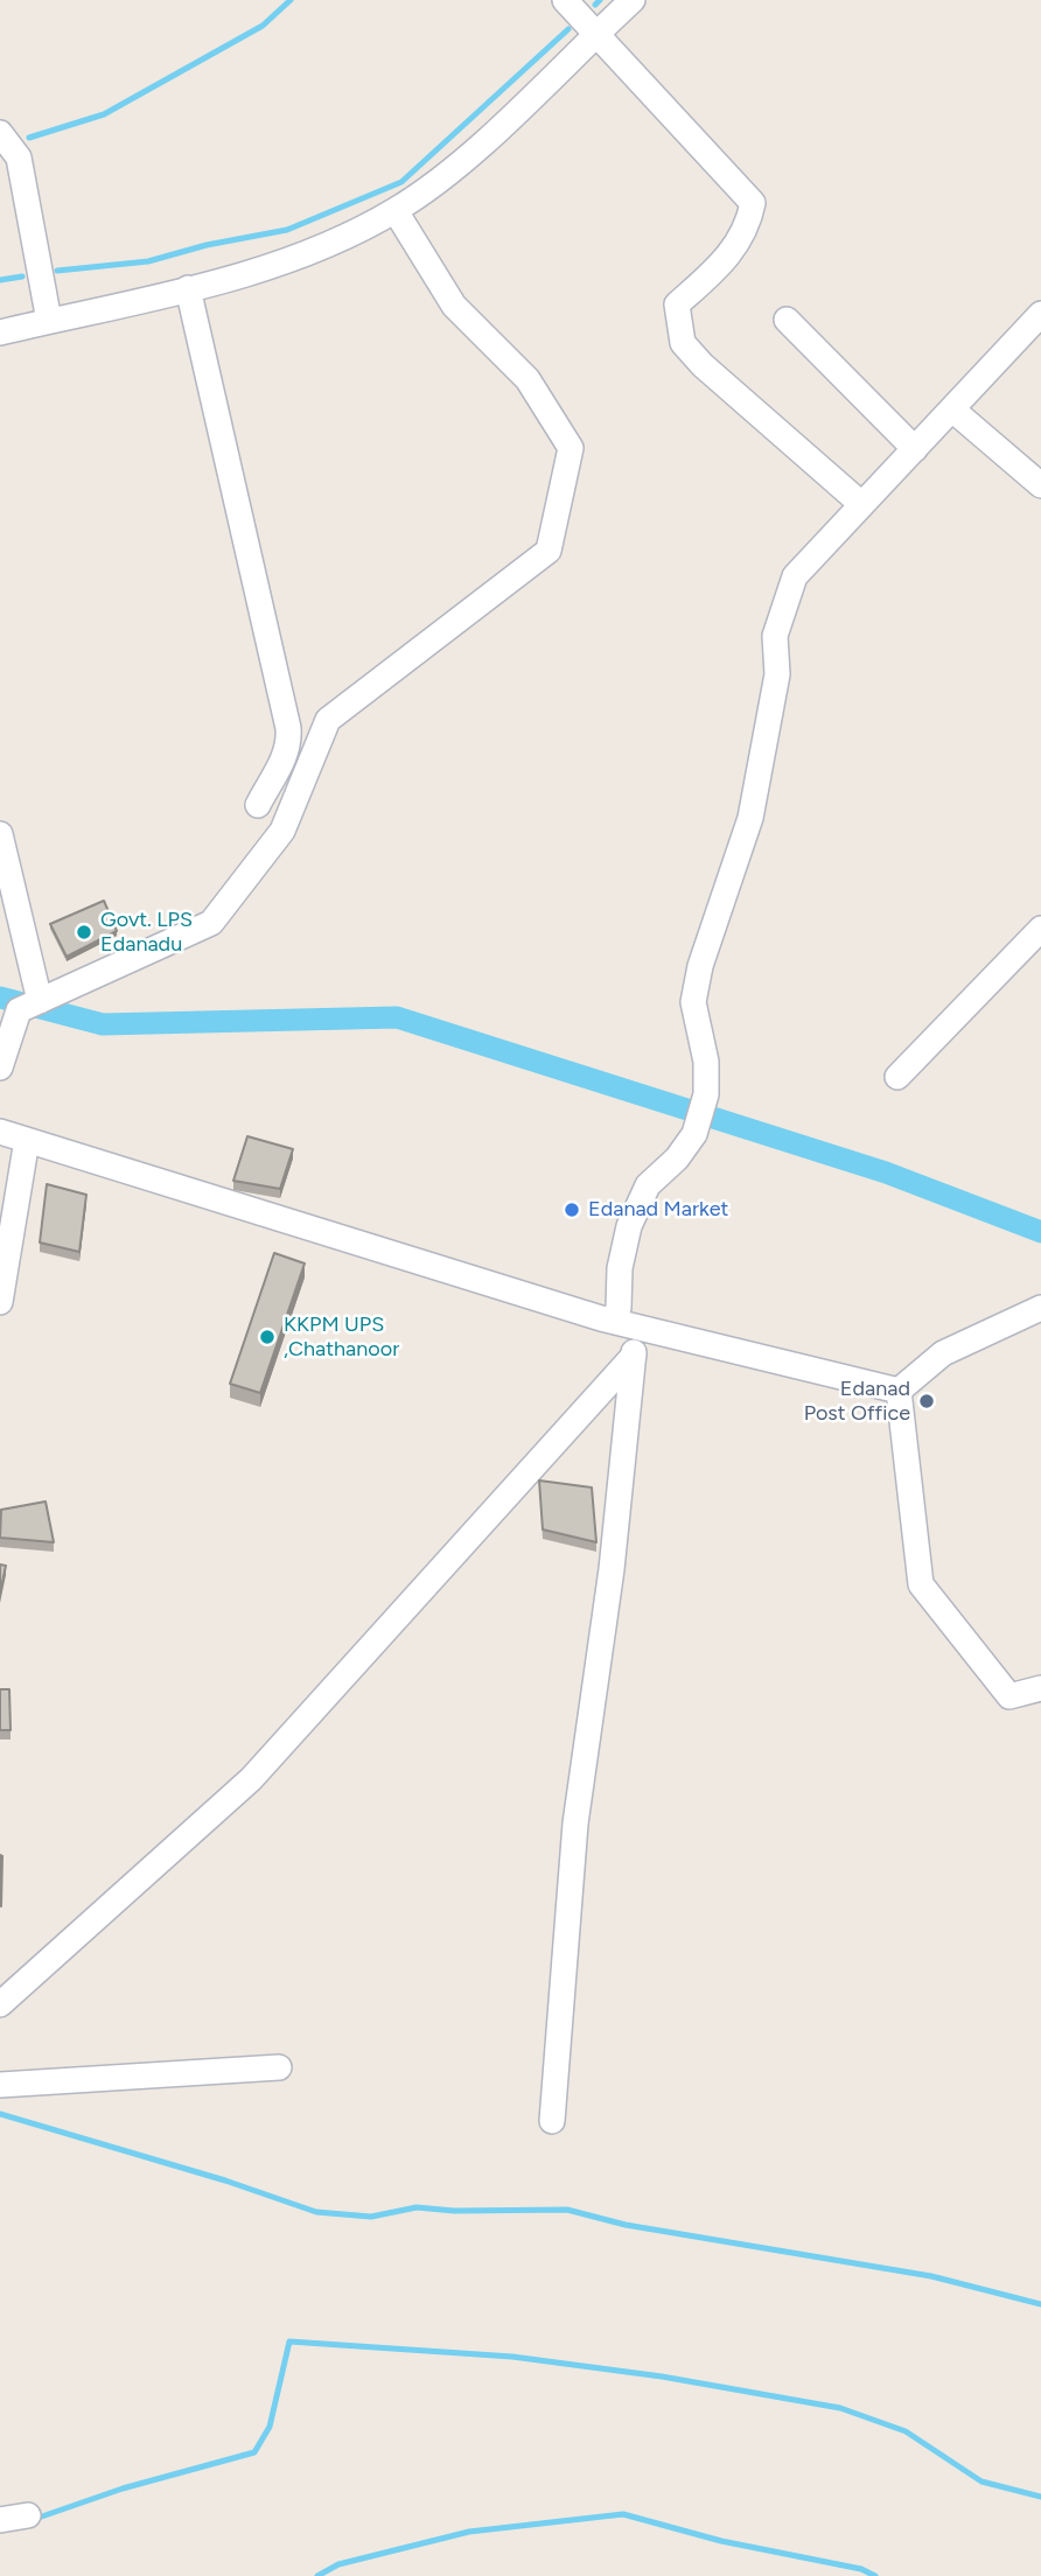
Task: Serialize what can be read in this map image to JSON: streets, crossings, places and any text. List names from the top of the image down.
{
  "places": [
    "Govt. LPS Edanadu",
    "Edanad Market",
    "KKPM UPS ,Chathanoor",
    "Edanad Post Office"
  ]
}
